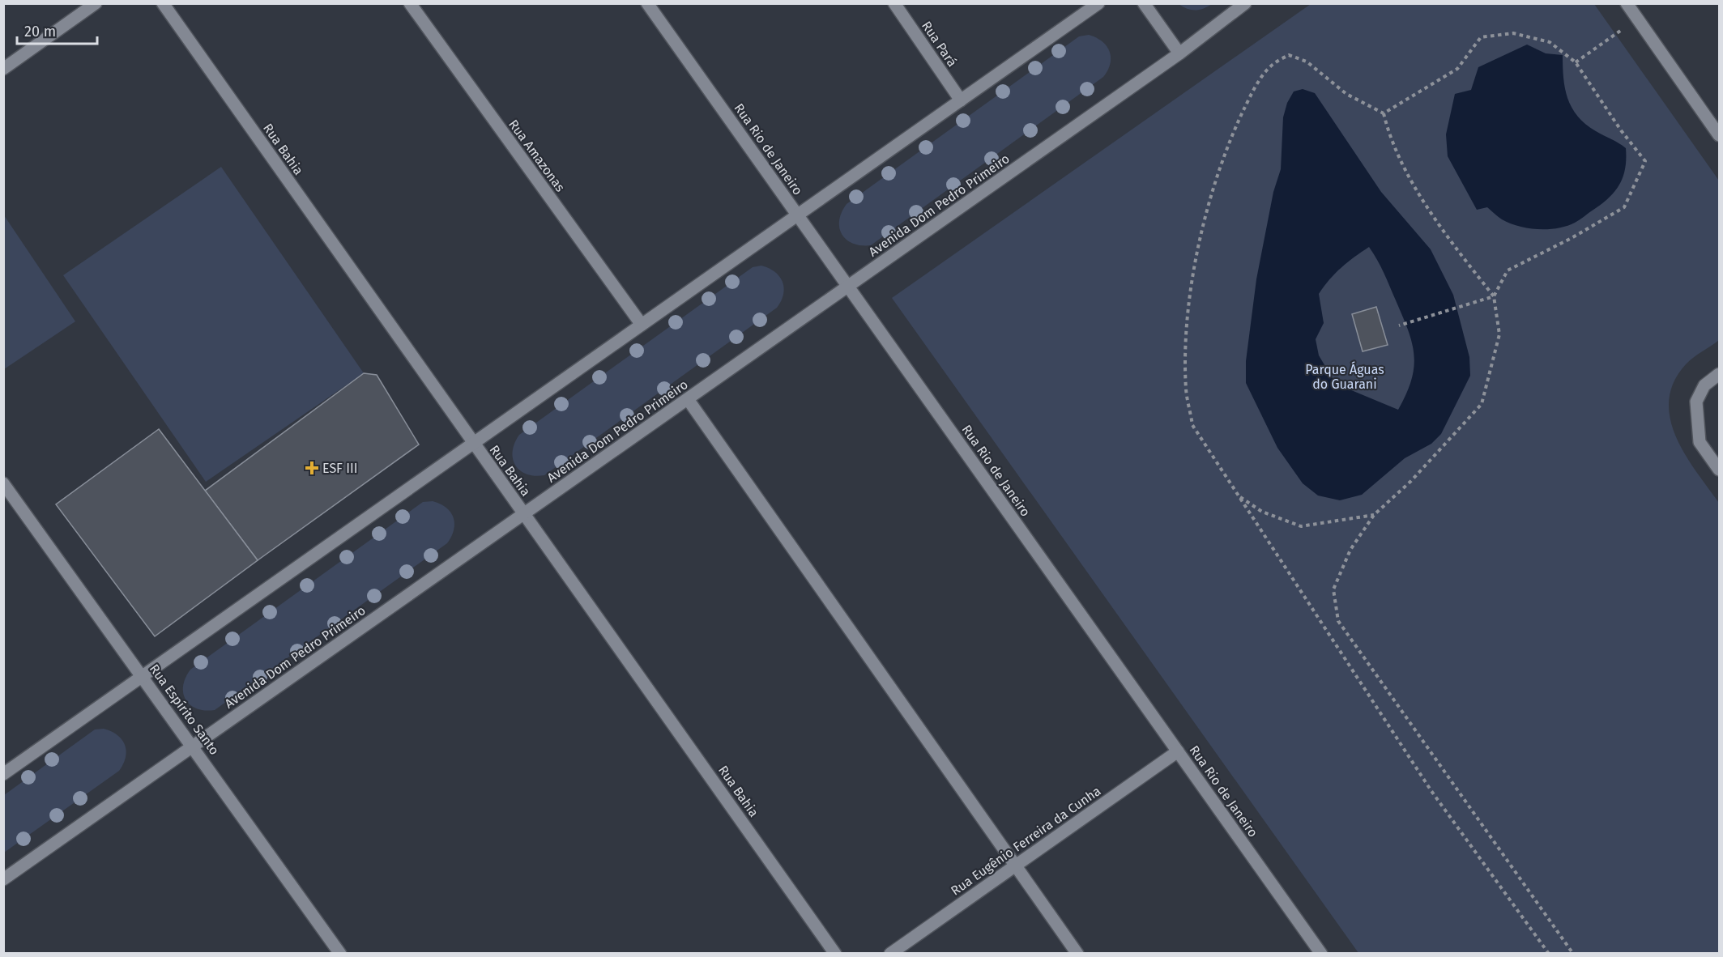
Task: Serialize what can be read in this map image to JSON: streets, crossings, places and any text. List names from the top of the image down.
{
  "streets": {
    "street": [
      "Rua Pará",
      "Rua Bahia",
      "Rua Rio de Janeiro",
      "Rua Amazonas",
      "Avenida Dom Pedro Primeiro",
      "Rua Espírito Santo",
      "Rua Eugênio Ferreira da Cunha"
    ]
  },
  "crossings": [
    ["Rua Bahia", "Avenida Dom Pedro Primeiro"],
    ["Rua Rio de Janeiro", "Avenida Dom Pedro Primeiro"],
    ["Rua Rio de Janeiro", "Rua Eugênio Ferreira da Cunha"],
    ["Avenida Dom Pedro Primeiro", "Rua Espírito Santo"]
  ],
  "parks": ["Parque Águas do Guarani"],
  "places": {
    "health": ["ESF III"]
  },
  "scale_bar": "20 m"
}
